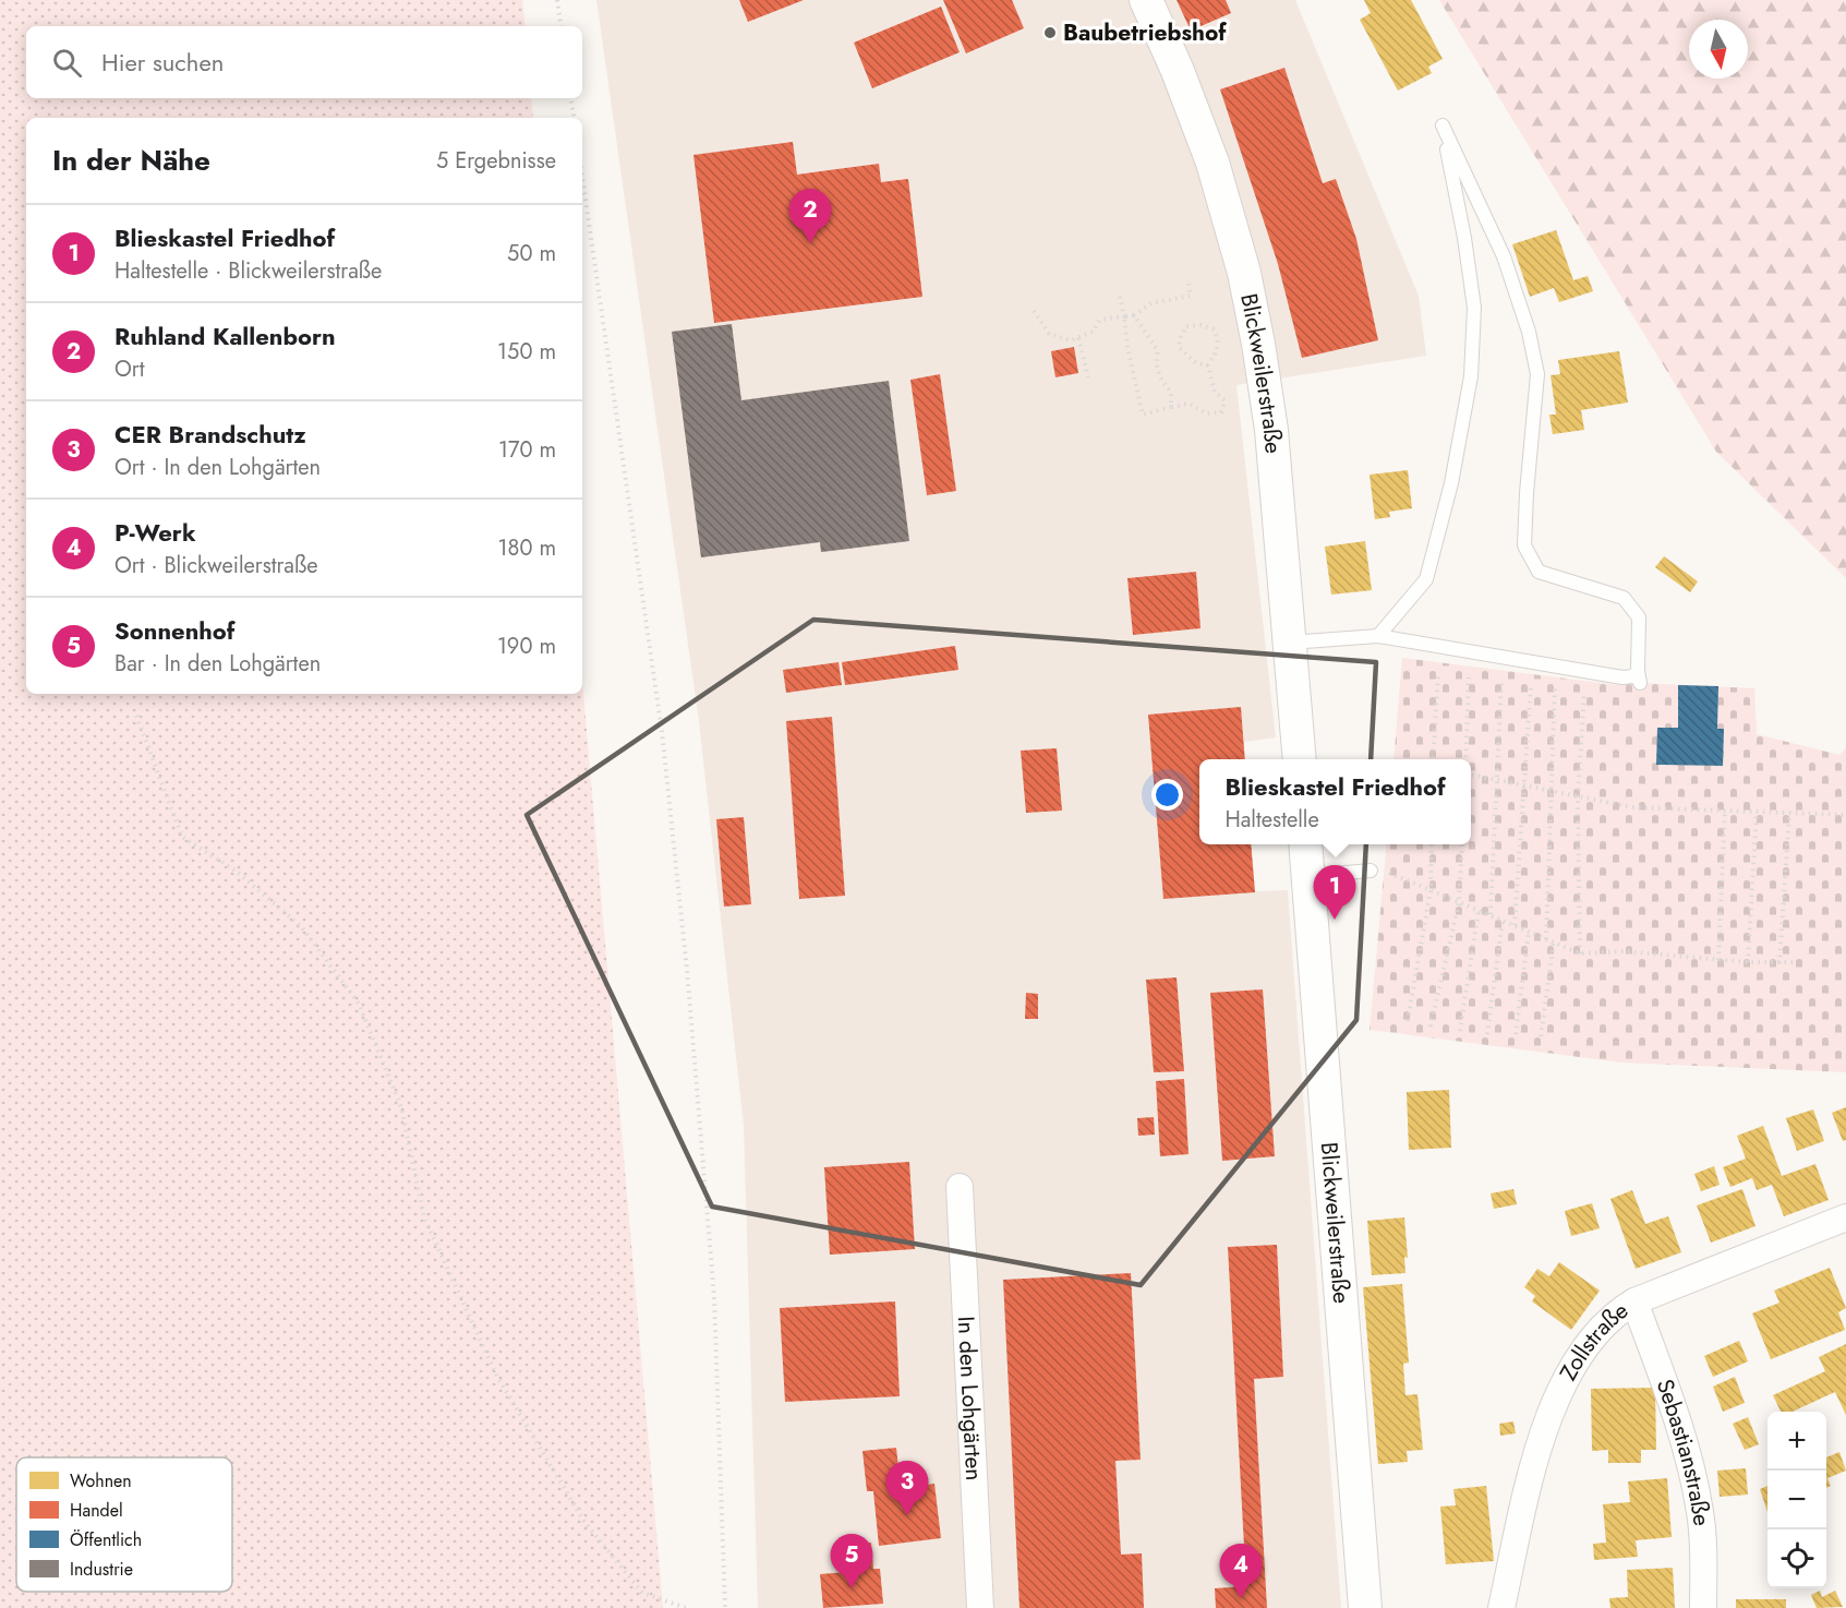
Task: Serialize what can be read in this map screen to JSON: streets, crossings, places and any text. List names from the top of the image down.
{
  "streets": {
    "street": [
      "Blickweilerstraße",
      "Zollstraße",
      "In den Lohgärten",
      "Sebastianstraße"
    ]
  },
  "crossings": [
    ["Zollstraße", "Sebastianstraße"]
  ],
  "places": ["Baubetriebshof"],
  "legend": [
    "Wohnen",
    "Handel",
    "Öffentlich",
    "Industrie"
  ],
  "north": "bottom",
  "page": {
    "search": "Hier suchen",
    "heading": ["In der Nähe", "5 Ergebnisse"],
    "pins": [
      "2",
      "1",
      "3",
      "5",
      "4"
    ],
    "list": [
      {
        "mark": "1",
        "name": "Blieskastel Friedhof",
        "note": "Haltestelle · Blickweilerstraße",
        "value": "50 m"
      },
      {
        "mark": "2",
        "name": "Ruhland Kallenborn",
        "note": "Ort",
        "value": "150 m"
      },
      {
        "mark": "3",
        "name": "CER Brandschutz",
        "note": "Ort · In den Lohgärten",
        "value": "170 m"
      },
      {
        "mark": "4",
        "name": "P-Werk",
        "note": "Ort · Blickweilerstraße",
        "value": "180 m"
      },
      {
        "mark": "5",
        "name": "Sonnenhof",
        "note": "Bar · In den Lohgärten",
        "value": "190 m"
      }
    ],
    "popup": ["Blieskastel Friedhof", "Haltestelle"],
    "map_buttons": ["+", "−"]
  }
}
